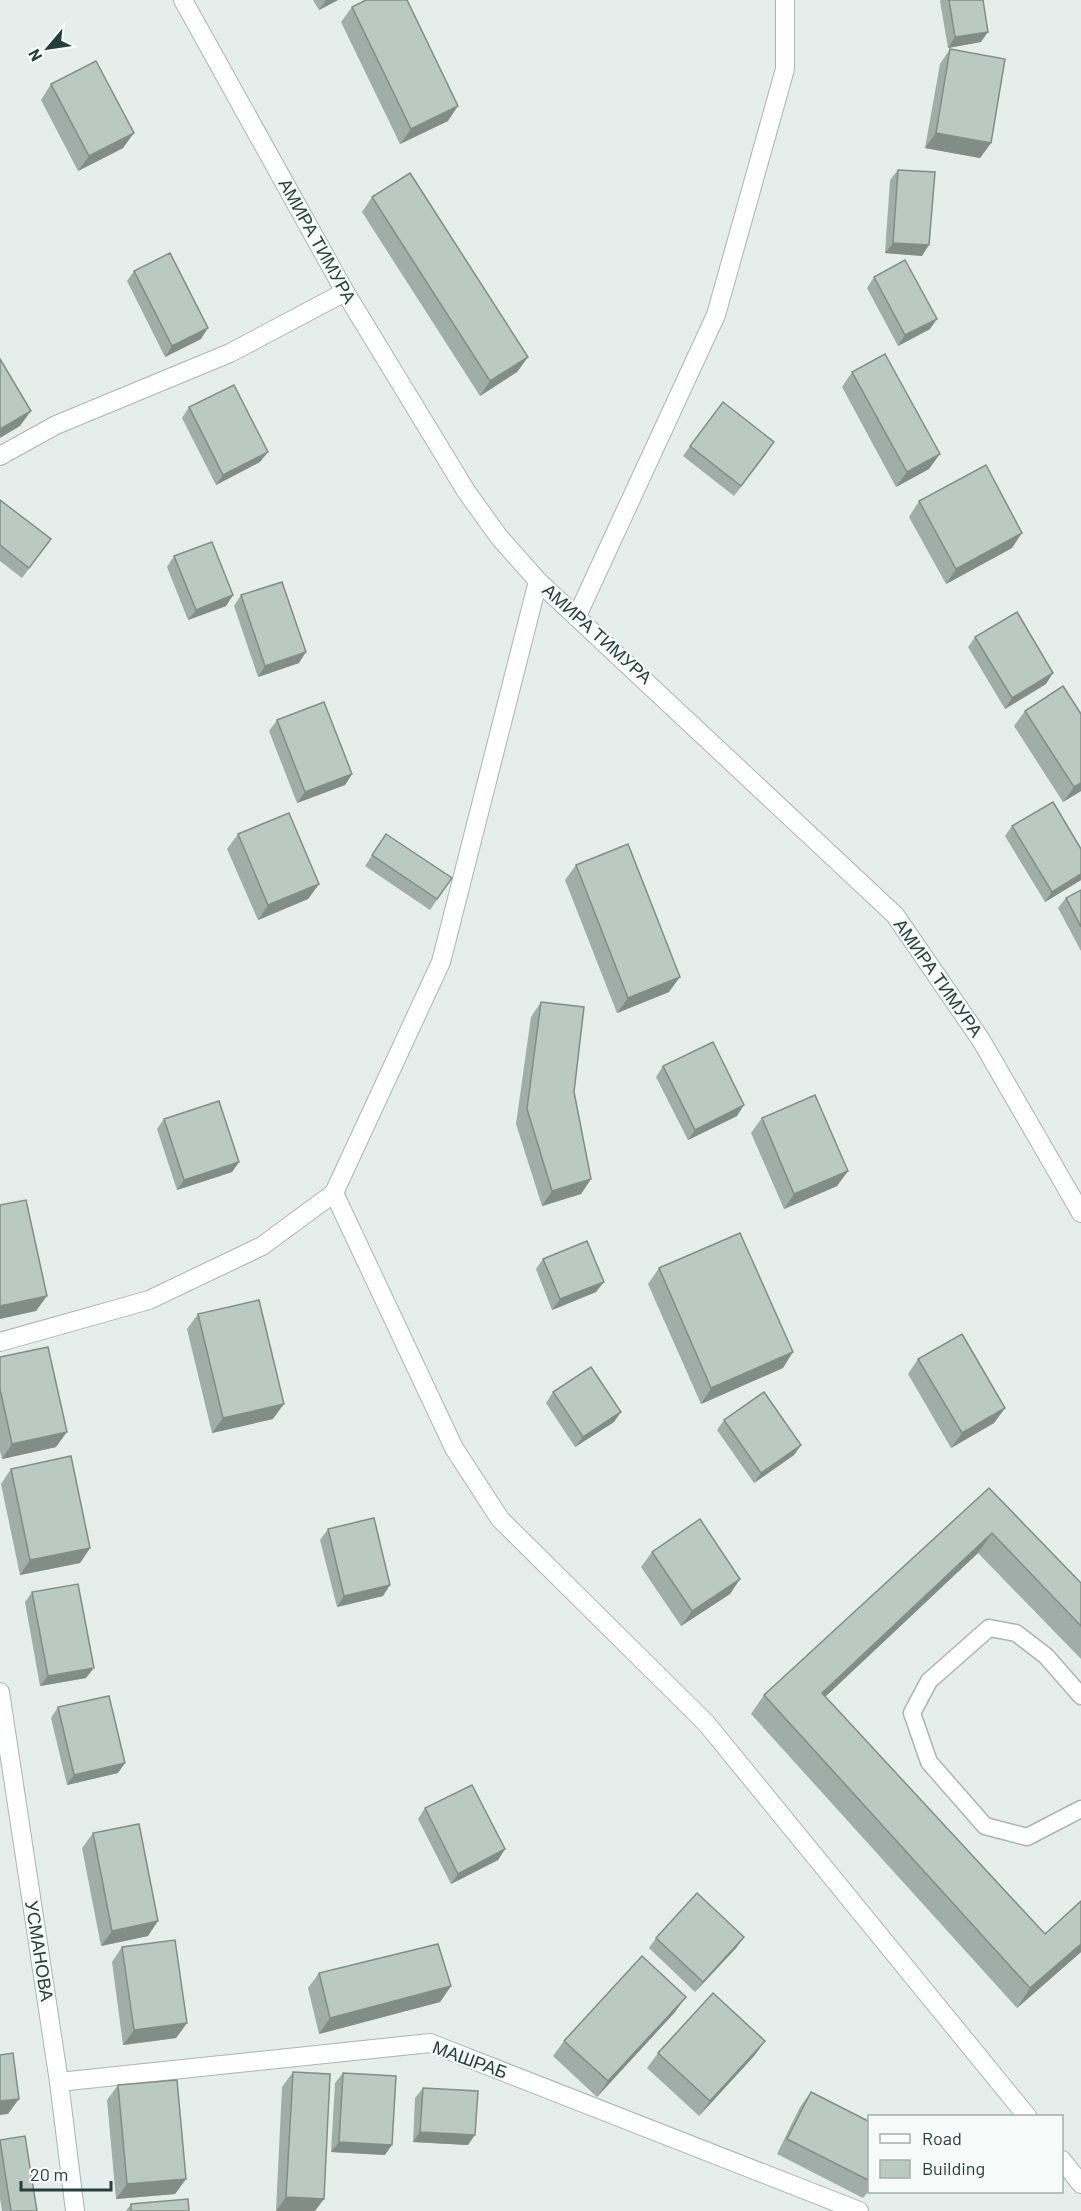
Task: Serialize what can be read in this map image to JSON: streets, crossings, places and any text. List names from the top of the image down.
{
  "streets": {
    "street": ["АМИРА ТИМУРА", "УСМАНОВА", "МАШРАБ"]
  },
  "crossings": [
    ["УСМАНОВА", "МАШРАБ"]
  ],
  "legend": ["Road", "Building"],
  "scale_bar": "20 m",
  "north": "bottom left"
}
